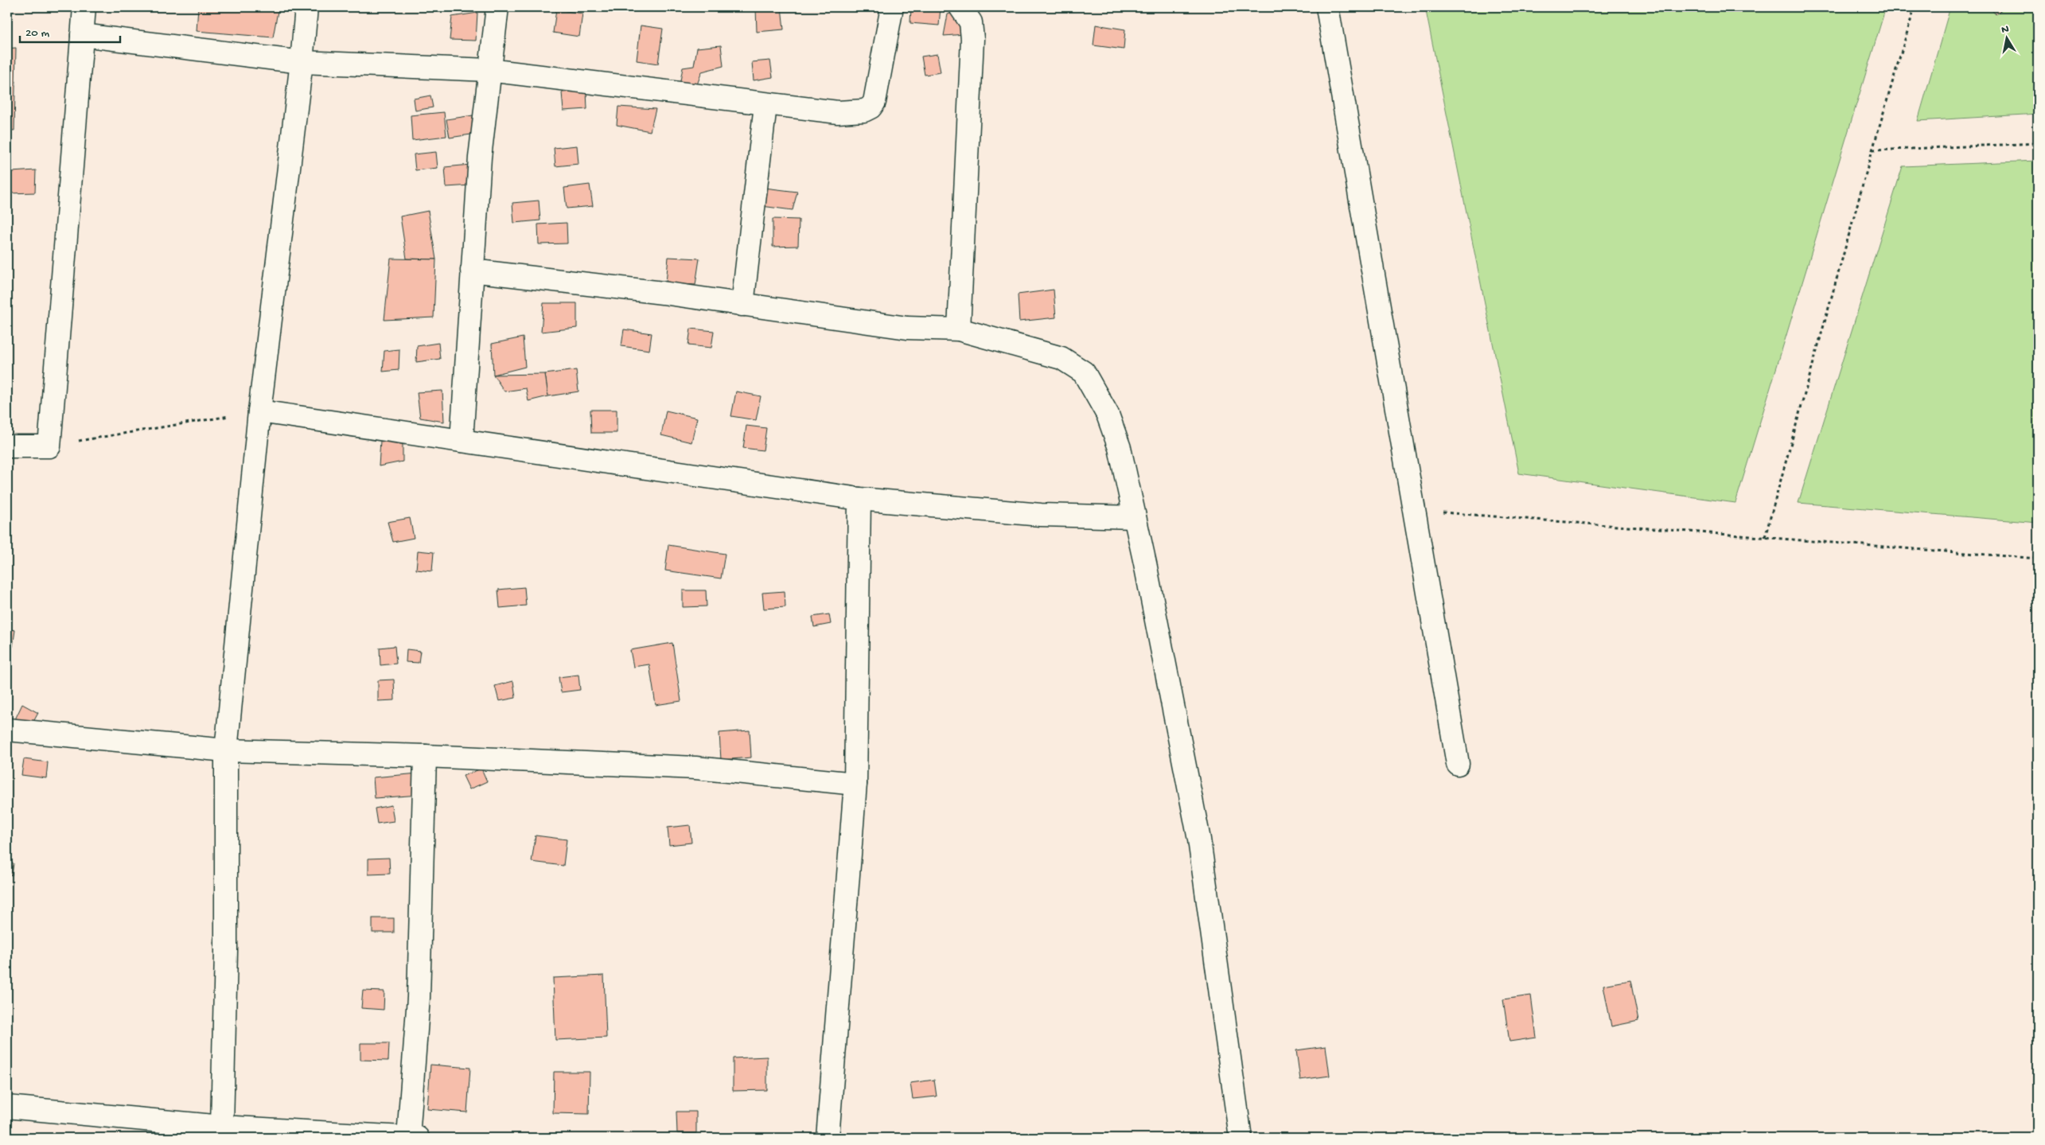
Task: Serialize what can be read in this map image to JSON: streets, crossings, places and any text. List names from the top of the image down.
{
  "scale_bar": "20 m",
  "north": "top"
}
